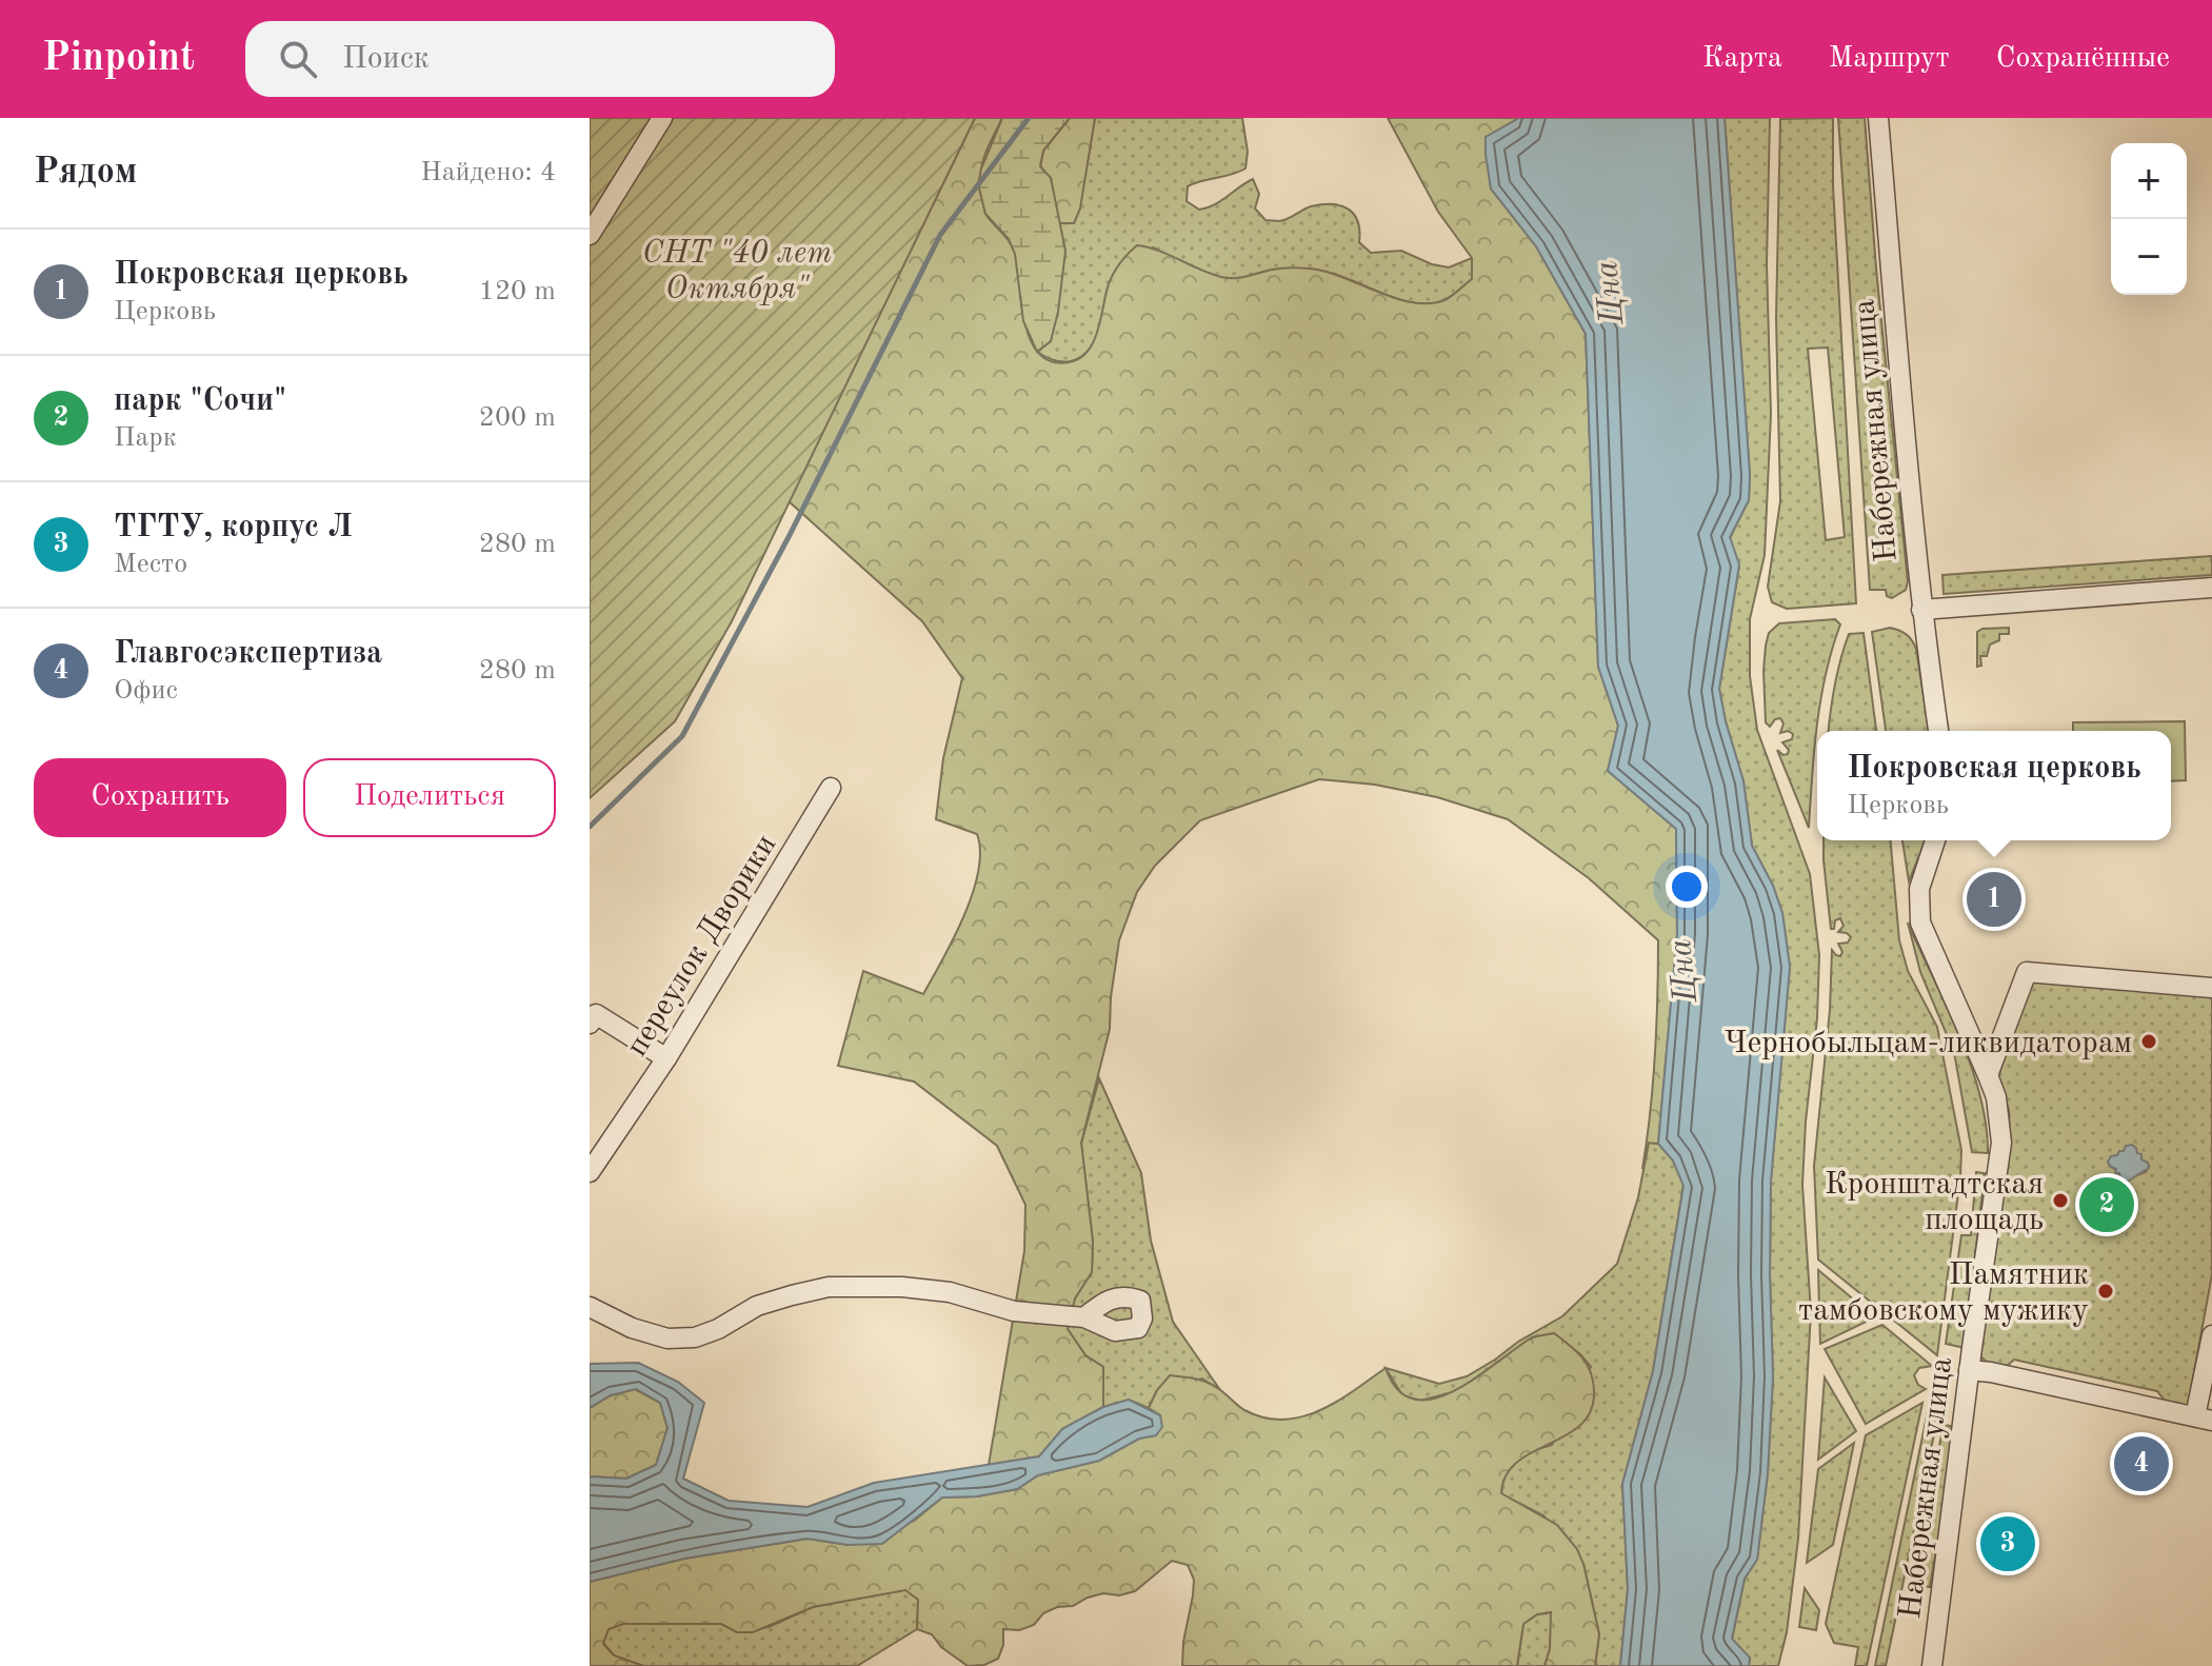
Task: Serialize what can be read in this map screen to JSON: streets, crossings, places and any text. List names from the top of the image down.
{
  "streets": {
    "street": ["Набережная улица", "переулок Дворики"]
  },
  "water": ["Цна"],
  "parks": ["СНТ \"40 лет Октября\""],
  "places": ["Чернобыльцам-ликвидаторам", "Кронштадтская площадь", "Памятник тамбовскому мужику"],
  "page": {
    "header": "Pinpoint",
    "search": "Поиск",
    "nav": ["Карта", "Маршрут", "Сохранённые"],
    "heading": ["Рядом", "Найдено: 4"],
    "map_buttons": ["+", "−"],
    "list": [
      {
        "mark": "1",
        "name": "Покровская церковь",
        "note": "Церковь",
        "value": "120 m"
      },
      {
        "mark": "2",
        "name": "парк \"Сочи\"",
        "note": "Парк",
        "value": "200 m"
      },
      {
        "mark": "3",
        "name": "ТГТУ, корпус Л",
        "note": "Место",
        "value": "280 m"
      },
      {
        "mark": "4",
        "name": "Главгосэкспертиза",
        "note": "Офис",
        "value": "280 m"
      }
    ],
    "popup": ["Покровская церковь", "Церковь"],
    "buttons": ["Сохранить", "Поделиться"],
    "pins": [
      "1",
      "2",
      "4",
      "3"
    ]
  }
}
